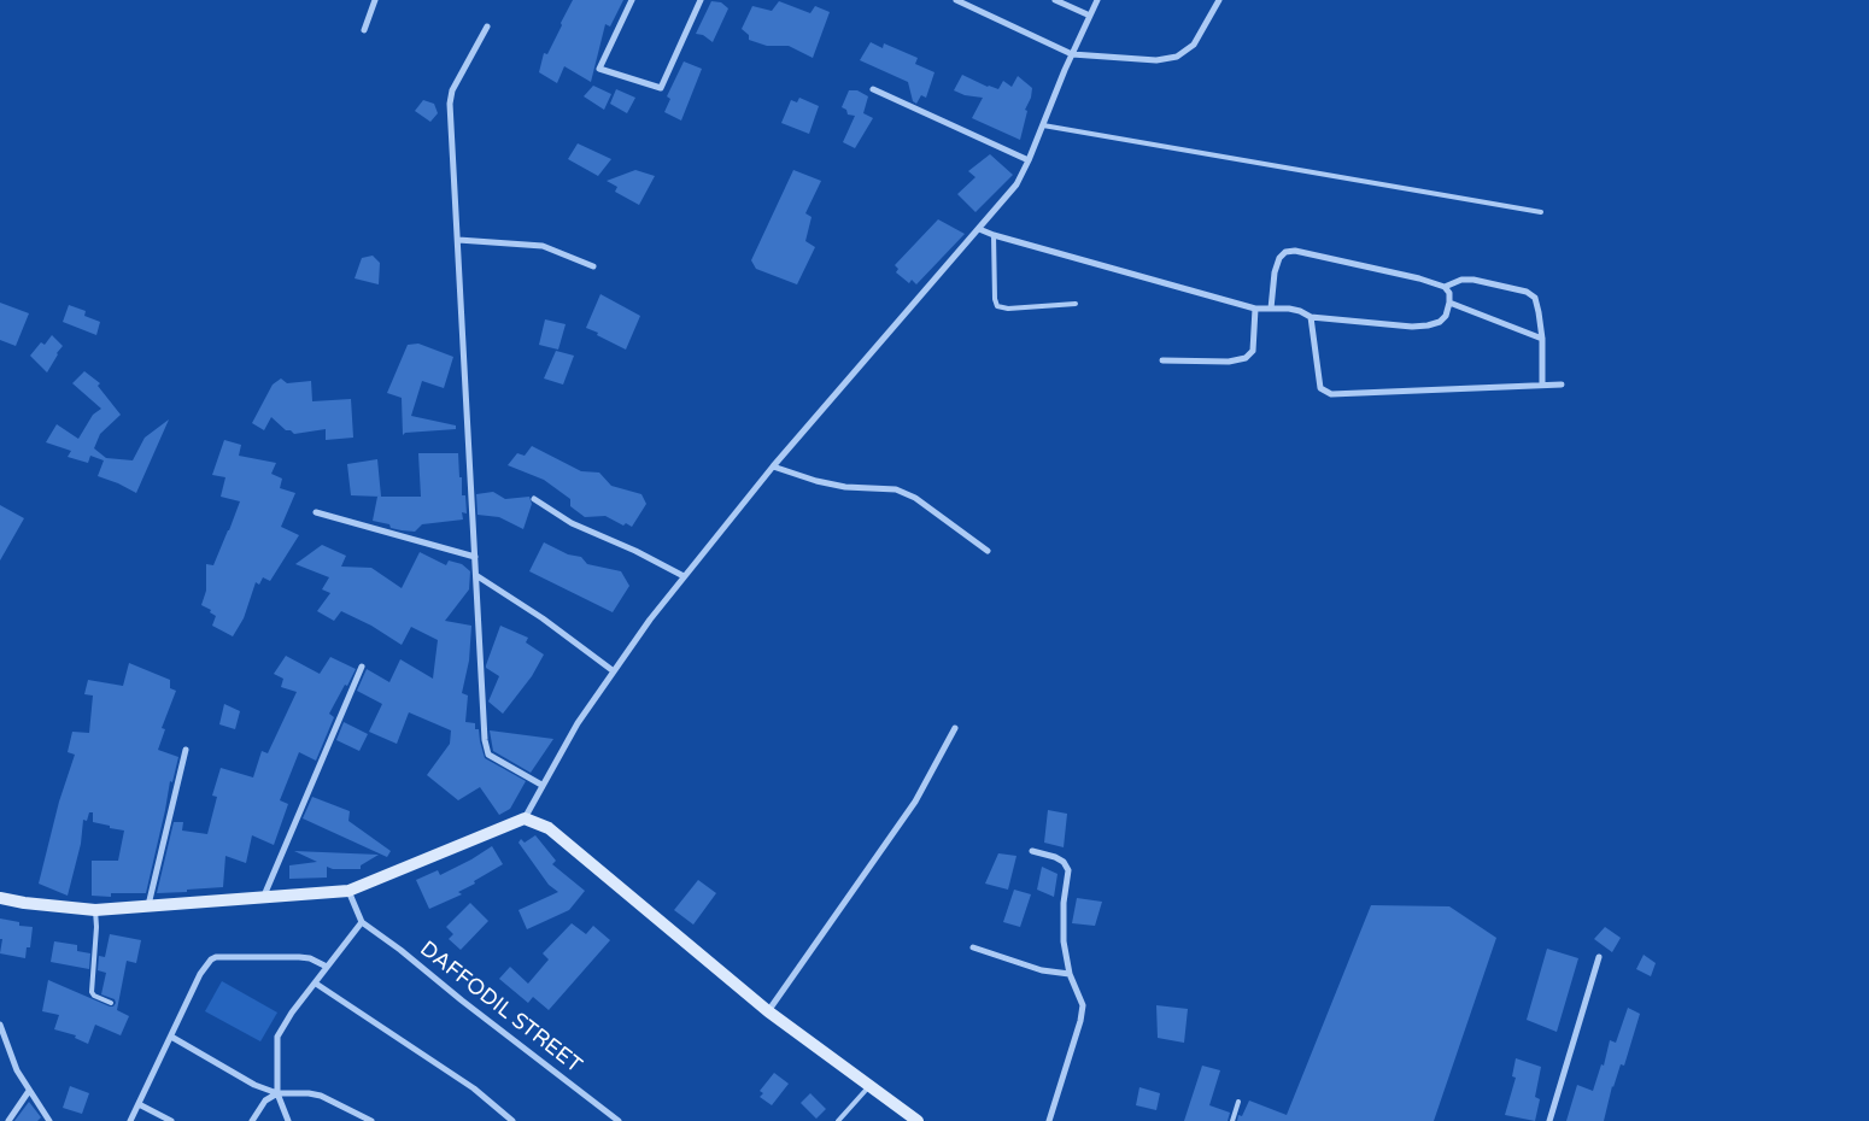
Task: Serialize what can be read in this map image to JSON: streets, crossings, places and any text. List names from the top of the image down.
{
  "streets": {
    "street": ["DAFFODIL STREET"]
  }
}
